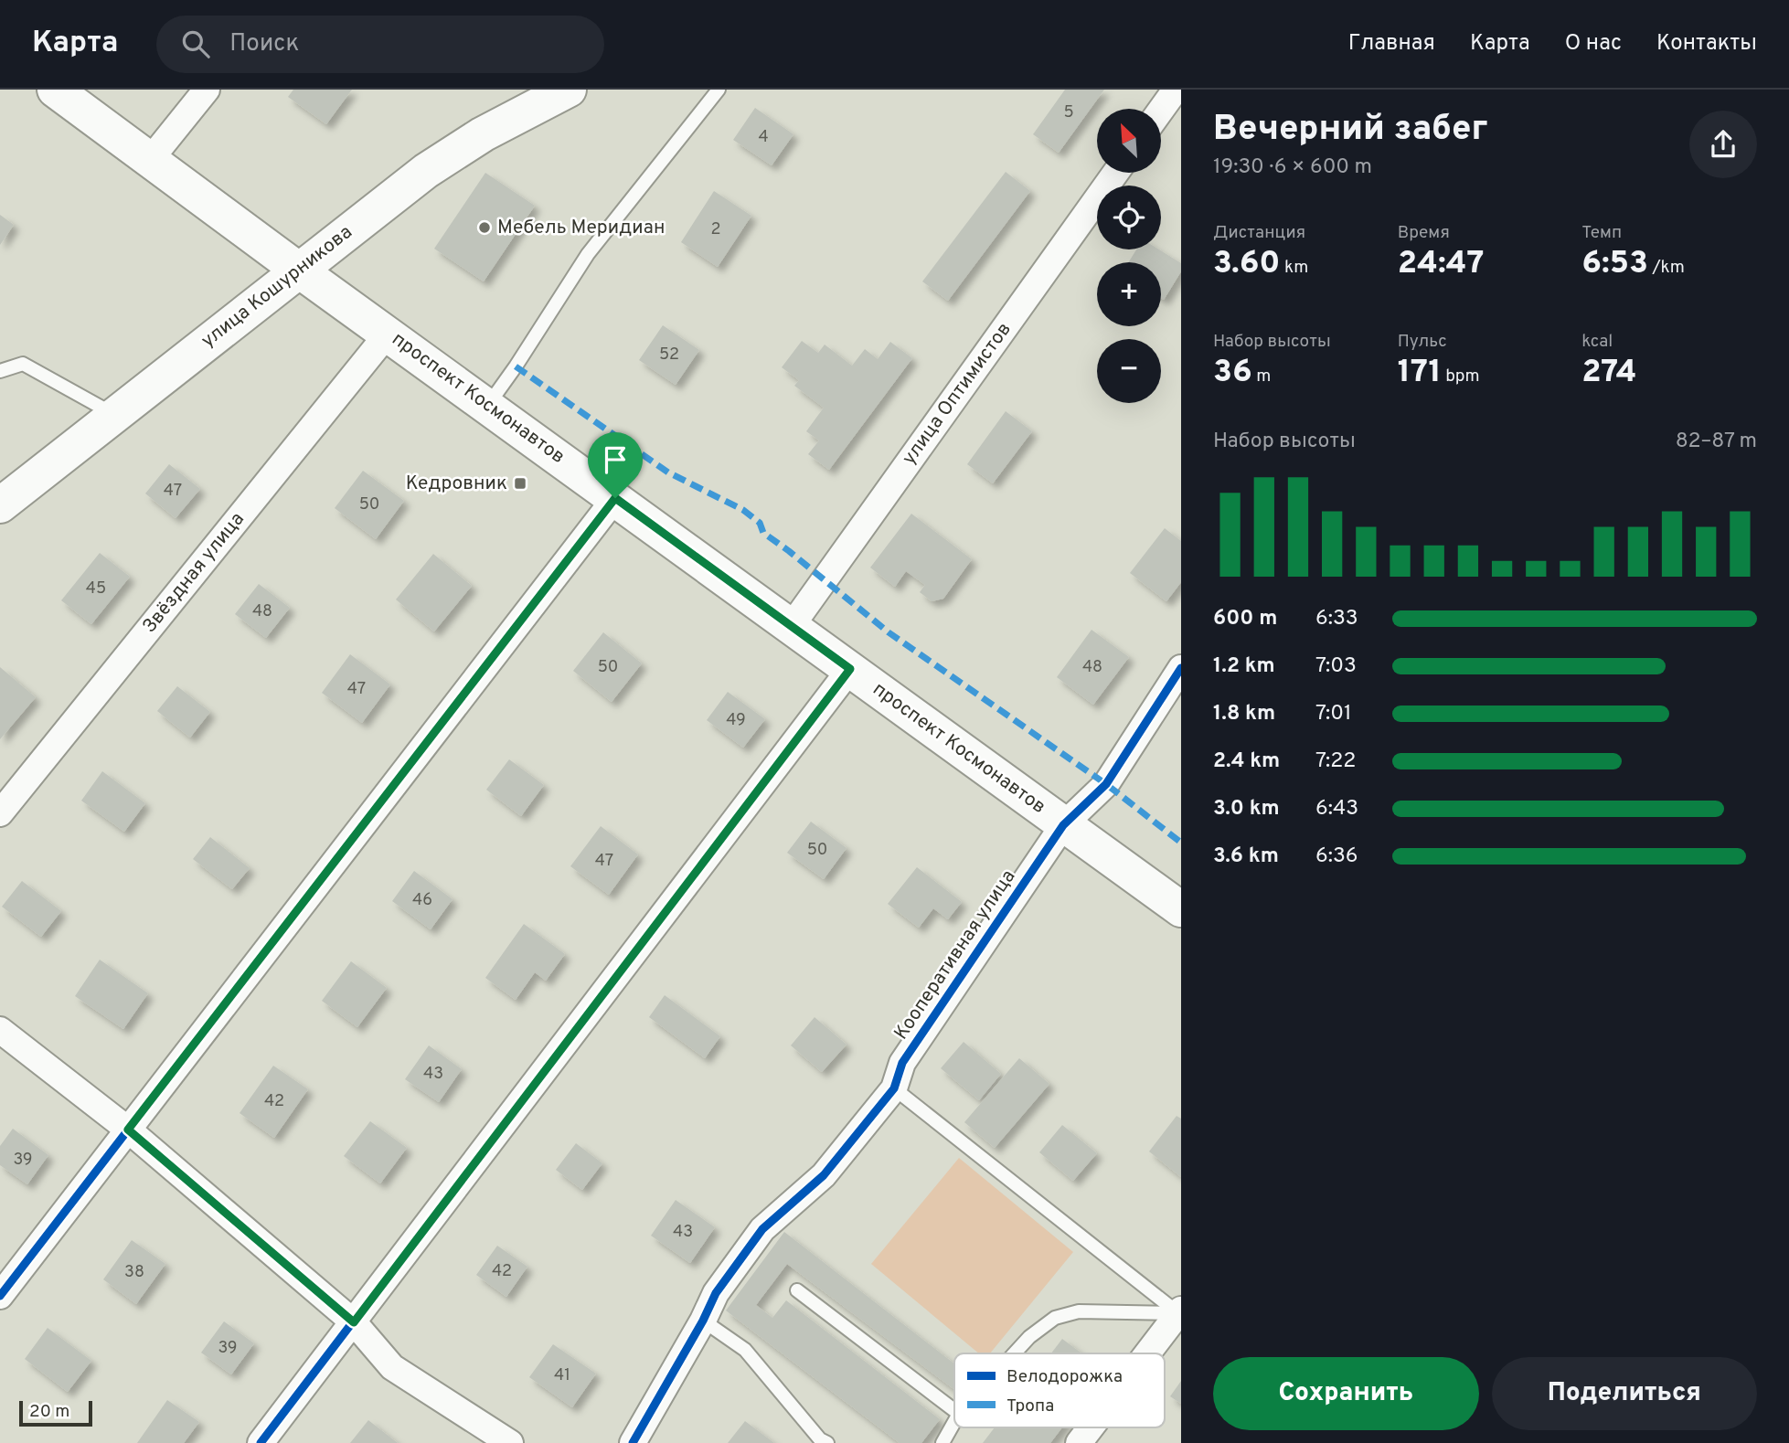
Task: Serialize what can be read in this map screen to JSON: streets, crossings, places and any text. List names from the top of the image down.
{
  "streets": {
    "main road": ["улица Кошурникова", "проспект Космонавтов"],
    "street": ["улица Оптимистов", "Звёздная улица", "Кооперативная улица"]
  },
  "crossings": [
    ["улица Кошурникова", "проспект Космонавтов"],
    ["улица Оптимистов", "проспект Космонавтов"],
    ["проспект Космонавтов", "Звёздная улица"],
    ["проспект Космонавтов", "Кооперативная улица"]
  ],
  "places": {
    "other": ["Мебель Меридиан"],
    "transit": ["Кедровник"]
  },
  "house_numbers": [
    "5",
    "4",
    "2",
    "52",
    "47",
    "50",
    "45",
    "48",
    "50",
    "48",
    "47",
    "49",
    "50",
    "47",
    "46",
    "43",
    "42",
    "39",
    "43",
    "42",
    "38",
    "39",
    "41"
  ],
  "legend": ["Велодорожка", "Тропа"],
  "scale_bar": "20 m",
  "north": "top left",
  "page": {
    "header": "Карта",
    "search": "Поиск",
    "nav": [
      "Главная",
      "Карта",
      "О нас",
      "Контакты"
    ],
    "heading": ["Вечерний забег", "19:30 · 6 × 600 m"],
    "map_buttons": ["+", "−"],
    "stats": [
      ["Дистанция", "3.60 km"],
      ["Время", "24:47"],
      ["Темп", "6:53 /km"],
      ["Набор высоты", "36 m"],
      ["Пульс", "171 bpm"],
      ["kcal", "274"]
    ],
    "chart": ["Набор высоты", "82–87 m"],
    "list": [
      {
        "name": "600 m",
        "note": "6:33"
      },
      {
        "name": "1.2 km",
        "note": "7:03"
      },
      {
        "name": "1.8 km",
        "note": "7:01"
      },
      {
        "name": "2.4 km",
        "note": "7:22"
      },
      {
        "name": "3.0 km",
        "note": "6:43"
      },
      {
        "name": "3.6 km",
        "note": "6:36"
      }
    ],
    "buttons": ["Сохранить", "Поделиться"],
    "scale": "20 m"
  }
}
